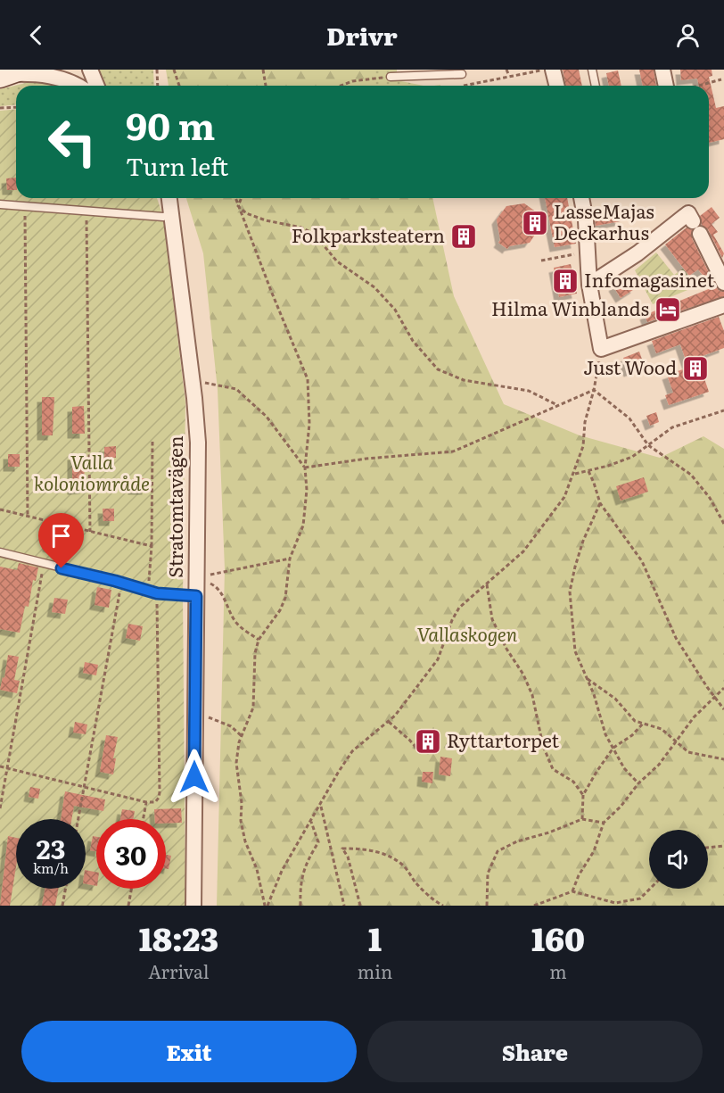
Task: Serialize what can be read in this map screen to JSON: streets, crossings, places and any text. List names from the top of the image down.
{
  "streets": {
    "street": ["Stratomtavägen"]
  },
  "parks": ["Valla koloniområde", "Vallaskogen"],
  "places": {
    "building": [
      "LasseMajas Deckarhus",
      "Folkparksteatern",
      "Infomagasinet",
      "Just Wood",
      "Ryttartorpet"
    ],
    "hotel": ["Hilma Winblands"]
  },
  "page": {
    "header": "Drivr",
    "turn": ["90 m", "Turn left"],
    "speed": "23 km/h",
    "limit": "30",
    "eta": [
      "18:23",
      "Arrival",
      "1",
      "min",
      "160",
      "m"
    ],
    "buttons": ["Exit", "Share"]
  }
}
